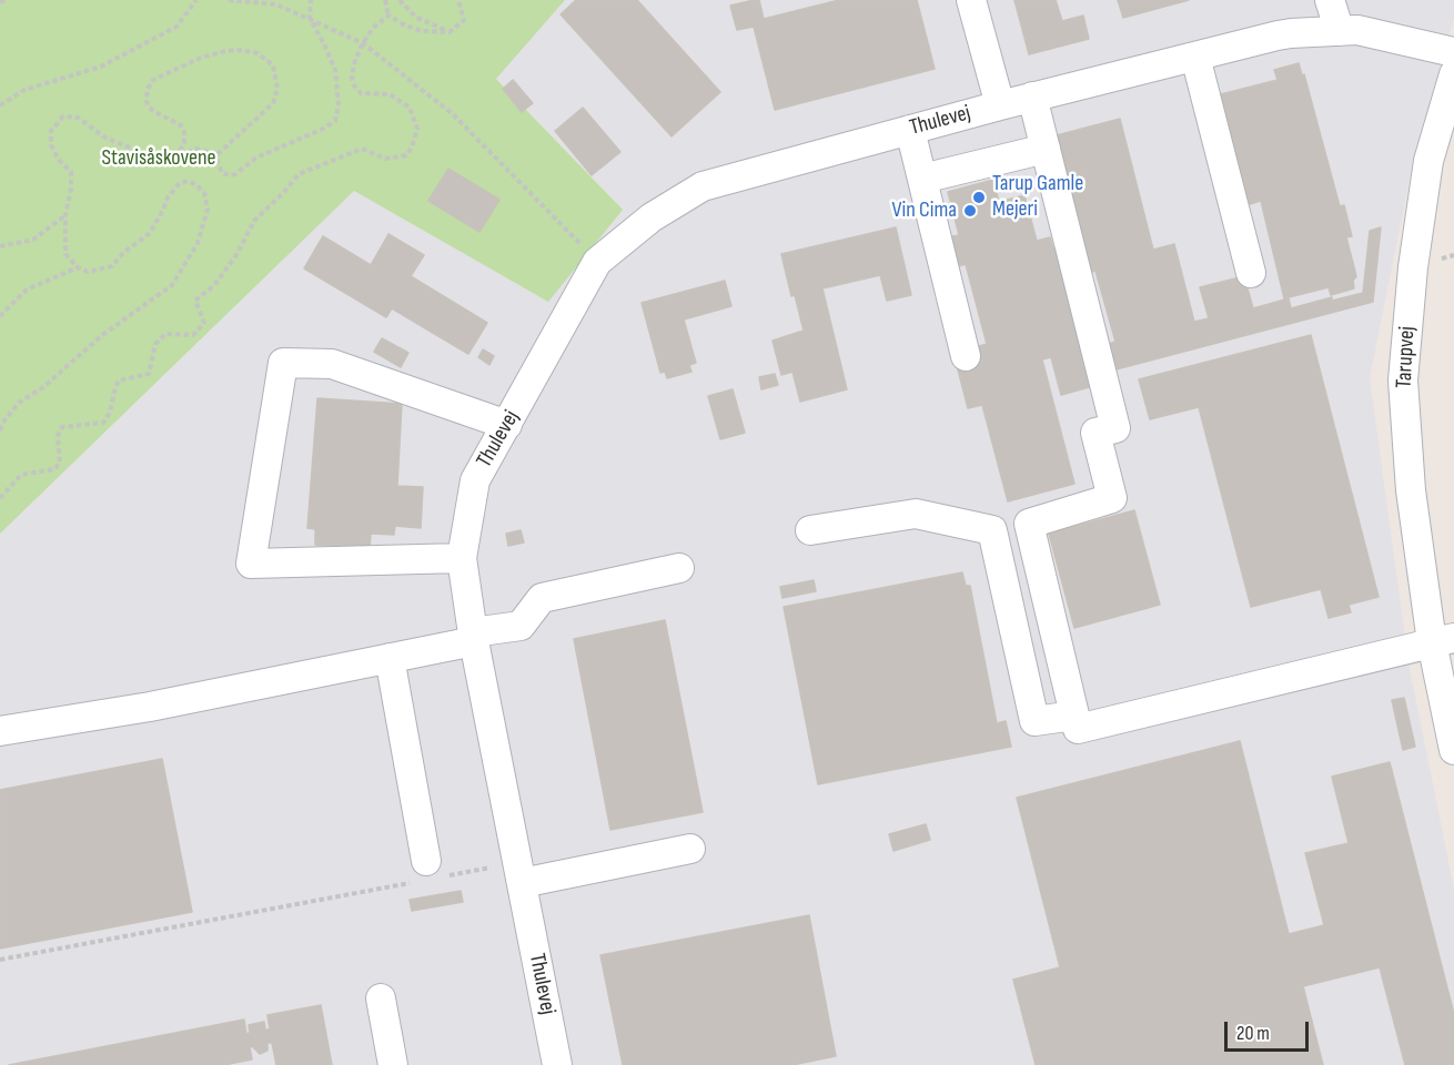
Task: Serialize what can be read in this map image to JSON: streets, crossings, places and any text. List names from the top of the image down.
{
  "streets": {
    "street": ["Thulevej", "Tarupvej"]
  },
  "parks": ["Stavisåskovene"],
  "places": ["Tarup Gamle Mejeri", "Vin Cima"],
  "scale_bar": "20 m"
}
